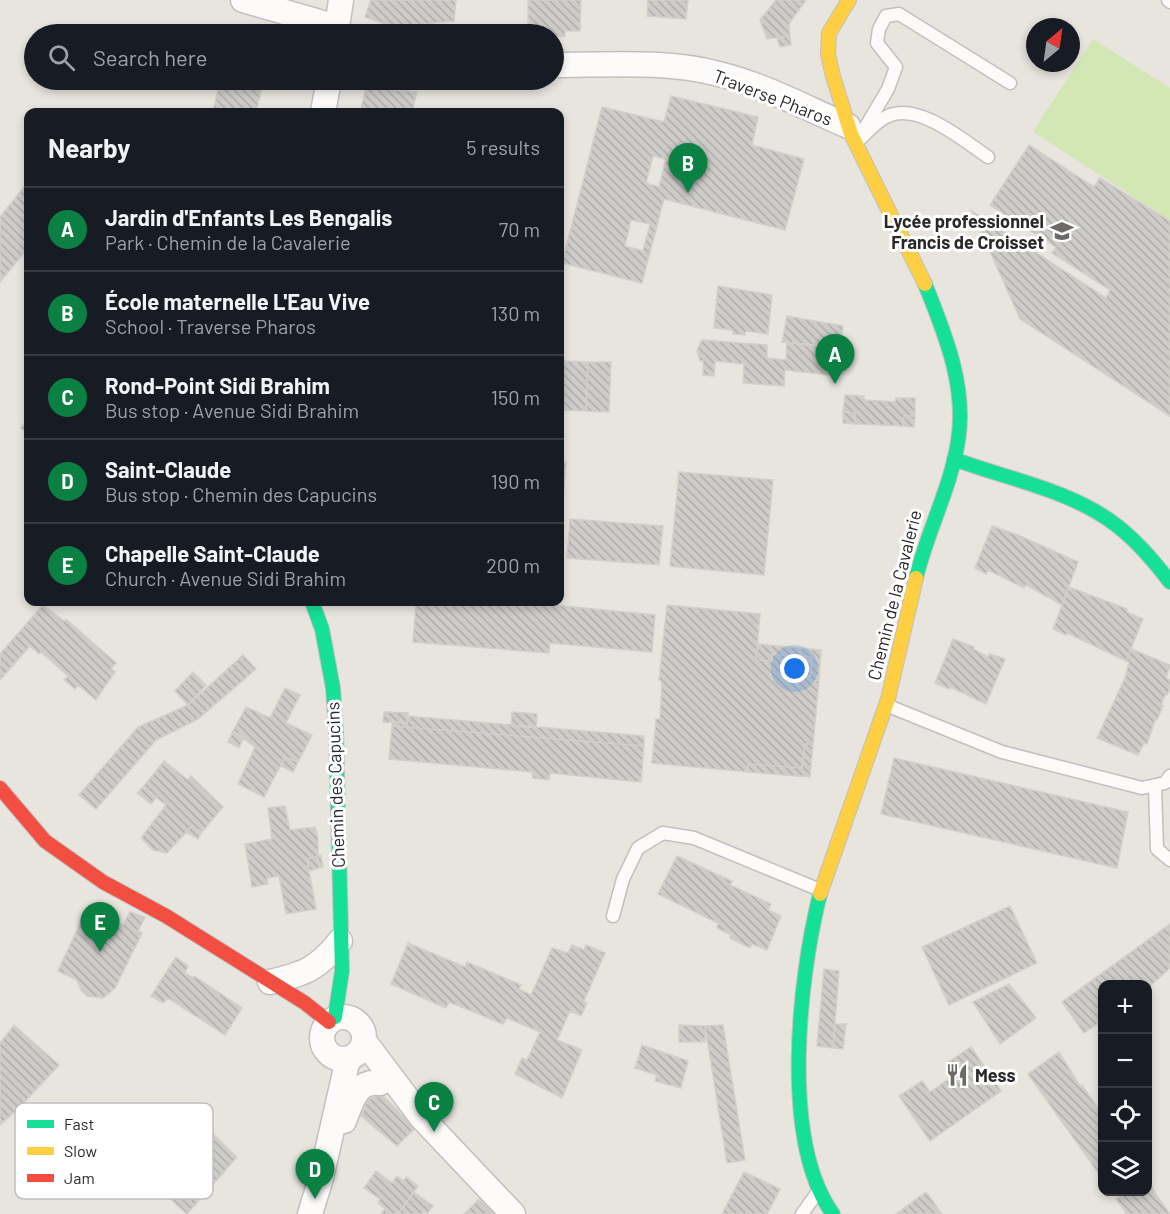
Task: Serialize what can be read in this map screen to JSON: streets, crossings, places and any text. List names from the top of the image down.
{
  "streets": {
    "street": ["Traverse Pharos", "Chemin de la Cavalerie", "Chemin des Capucins"]
  },
  "crossings": [
    ["Traverse Pharos", "Chemin de la Cavalerie"]
  ],
  "places": {
    "school or university": ["Lycée professionnel Francis de Croisset"],
    "restaurant": ["Mess"]
  },
  "legend": ["Fast", "Slow", "Jam"],
  "north": "top right",
  "page": {
    "search": "Search here",
    "heading": ["Nearby", "5 results"],
    "pins": [
      "B",
      "A",
      "E",
      "C",
      "D"
    ],
    "list": [
      {
        "mark": "A",
        "name": "Jardin d'Enfants Les Bengalis",
        "note": "Park · Chemin de la Cavalerie",
        "value": "70 m"
      },
      {
        "mark": "B",
        "name": "École maternelle L'Eau Vive",
        "note": "School · Traverse Pharos",
        "value": "130 m"
      },
      {
        "mark": "C",
        "name": "Rond-Point Sidi Brahim",
        "note": "Bus stop · Avenue Sidi Brahim",
        "value": "150 m"
      },
      {
        "mark": "D",
        "name": "Saint-Claude",
        "note": "Bus stop · Chemin des Capucins",
        "value": "190 m"
      },
      {
        "mark": "E",
        "name": "Chapelle Saint-Claude",
        "note": "Church · Avenue Sidi Brahim",
        "value": "200 m"
      }
    ],
    "map_buttons": ["+", "−"]
  }
}
